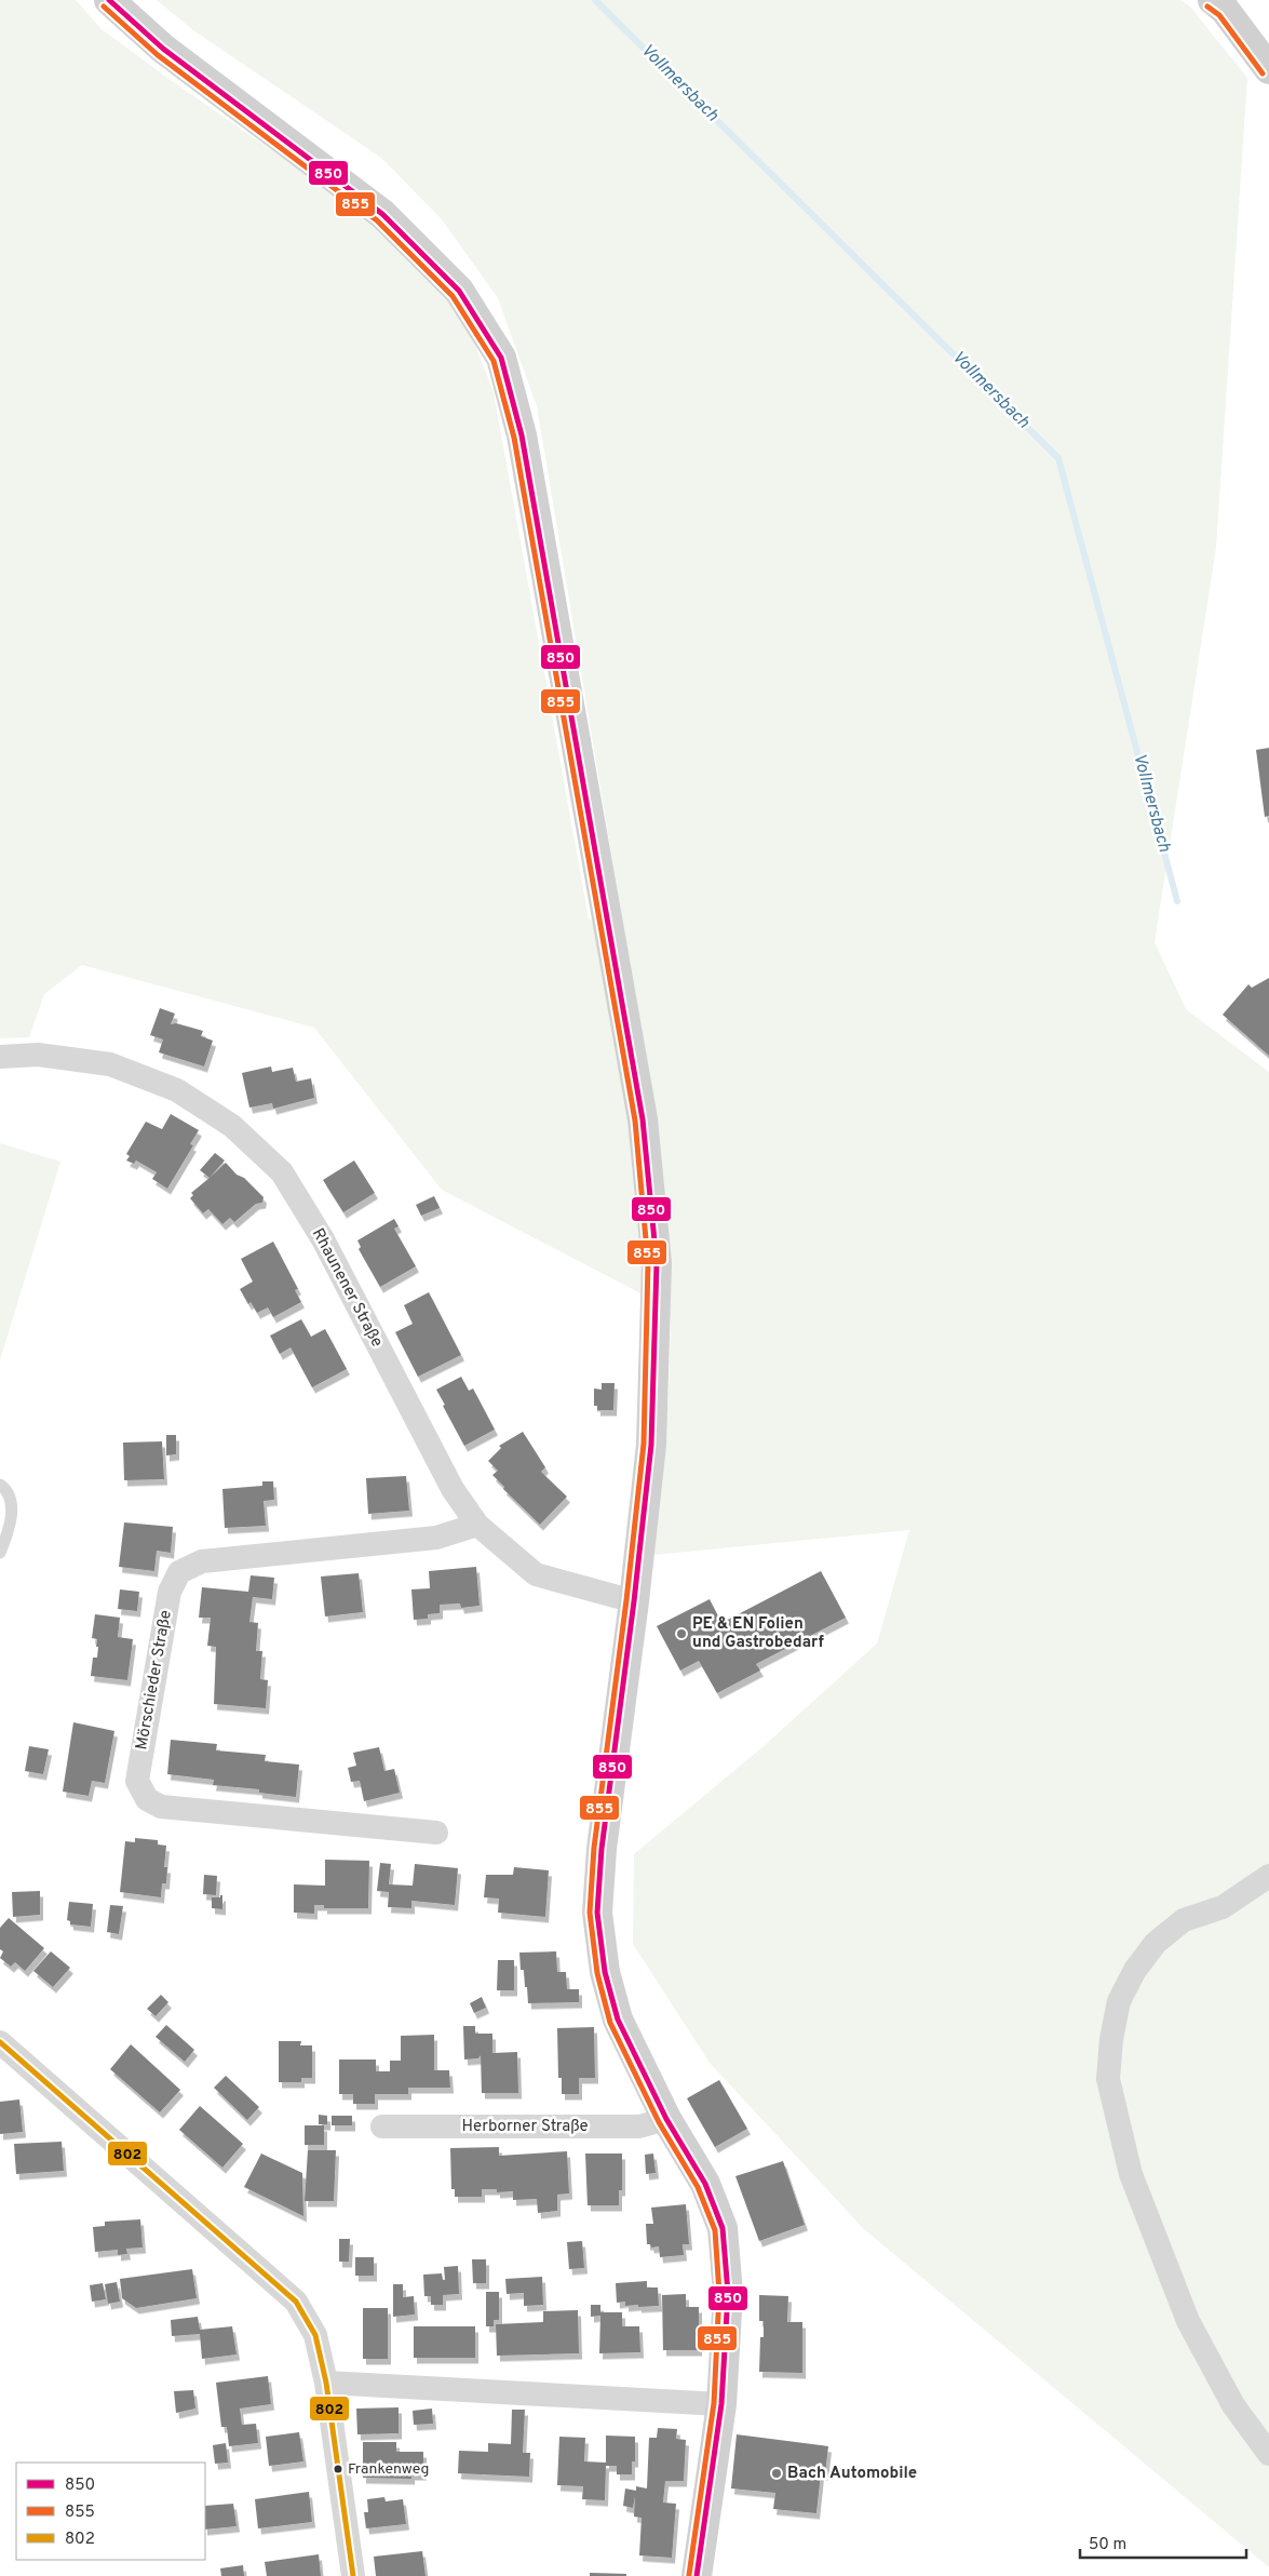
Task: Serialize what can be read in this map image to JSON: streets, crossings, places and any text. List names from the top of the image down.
{
  "streets": {
    "street": ["Rhaunener Straße", "Mörschieder Straße", "Herborner Straße"]
  },
  "crossings": [
    ["Rhaunener Straße", "Mörschieder Straße"]
  ],
  "water": ["Vollmersbach"],
  "places": ["PE & EN Folien und Gastrobedarf", "Frankenweg", "Bach Automobile"],
  "lines": ["transit line 850", "transit line 855", "transit line 802"],
  "legend": ["850", "855", "802"],
  "scale_bar": "50 m"
}
